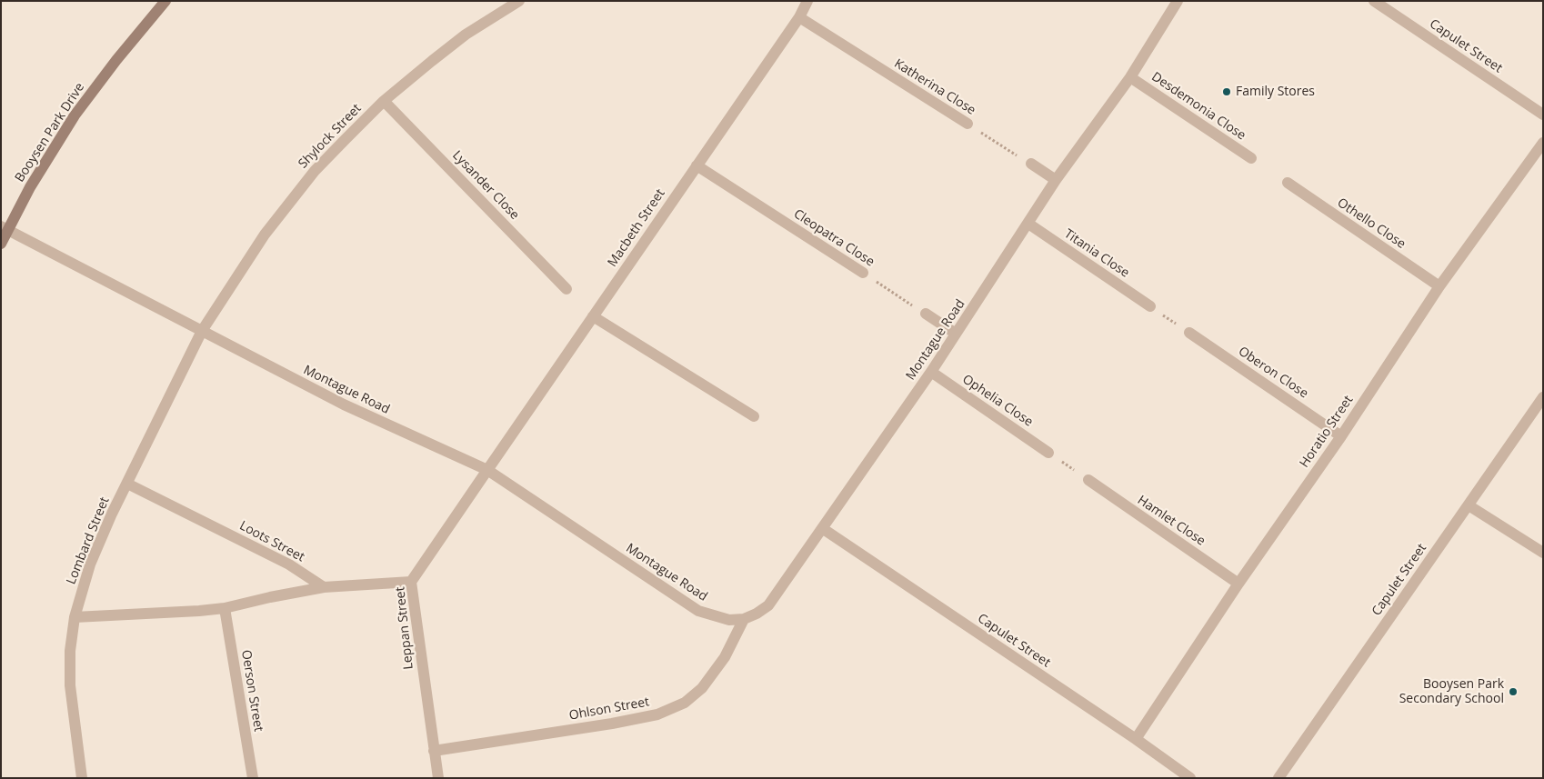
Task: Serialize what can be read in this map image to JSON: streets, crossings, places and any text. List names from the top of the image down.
{
  "streets": {
    "street": [
      "Capulet Street",
      "Katherina Close",
      "Desdemonia Close",
      "Booysen Park Drive",
      "Shylock Street",
      "Lysander Close",
      "Othello Close",
      "Macbeth Street",
      "Cleopatra Close",
      "Titania Close",
      "Montague Road",
      "Oberon Close",
      "Ophelia Close",
      "Horatio Street",
      "Hamlet Close",
      "Lombard Street",
      "Loots Street",
      "Leppan Street",
      "Oerson Street",
      "Ohlson Street"
    ]
  },
  "crossings": [
    ["Capulet Street", "Montague Road"],
    ["Capulet Street", "Horatio Street"],
    ["Katherina Close", "Macbeth Street"],
    ["Desdemonia Close", "Montague Road"],
    ["Booysen Park Drive", "Montague Road"],
    ["Shylock Street", "Lysander Close"],
    ["Shylock Street", "Montague Road"],
    ["Shylock Street", "Lombard Street"],
    ["Othello Close", "Horatio Street"],
    ["Macbeth Street", "Cleopatra Close"],
    ["Macbeth Street", "Montague Road"],
    ["Macbeth Street", "Leppan Street"],
    ["Titania Close", "Montague Road"],
    ["Montague Road", "Ophelia Close"],
    ["Montague Road", "Lombard Street"],
    ["Montague Road", "Leppan Street"],
    ["Montague Road", "Ohlson Street"],
    ["Oberon Close", "Horatio Street"],
    ["Horatio Street", "Hamlet Close"],
    ["Lombard Street", "Loots Street"],
    ["Leppan Street", "Ohlson Street"]
  ],
  "places": ["Family Stores", "Booysen Park Secondary School"]
}
